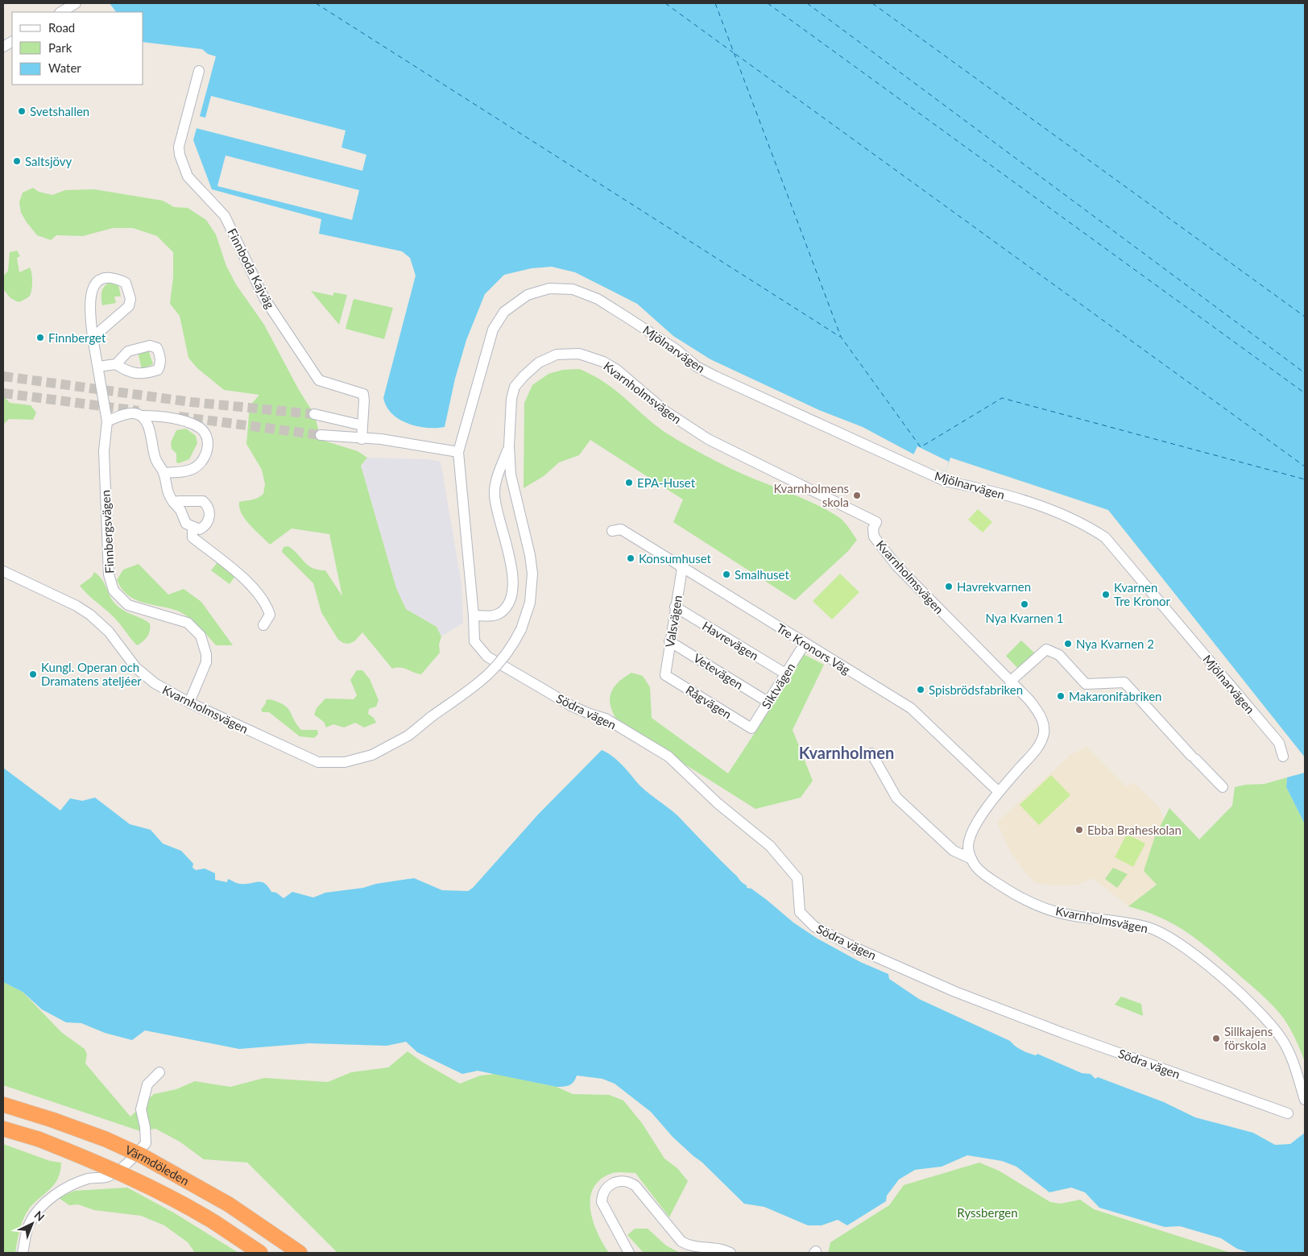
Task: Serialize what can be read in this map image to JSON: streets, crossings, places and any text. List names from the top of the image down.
{
  "streets": {
    "highway": ["Värmdöleden"],
    "street": [
      "Finnboda Kajväg",
      "Mjölnarvägen",
      "Kvarnholmsvägen",
      "Finnbergsvägen",
      "Valsvägen",
      "Havrevägen",
      "Tre Kronors Väg",
      "Vetevägen",
      "Siktvägen",
      "Rågvägen",
      "Södra vägen"
    ]
  },
  "crossings": [
    ["Mjölnarvägen", "Södra vägen"],
    ["Kvarnholmsvägen", "Finnbergsvägen"],
    ["Kvarnholmsvägen", "Tre Kronors Väg"],
    ["Valsvägen", "Havrevägen"],
    ["Valsvägen", "Tre Kronors Väg"],
    ["Valsvägen", "Vetevägen"],
    ["Valsvägen", "Rågvägen"],
    ["Havrevägen", "Siktvägen"],
    ["Tre Kronors Väg", "Siktvägen"],
    ["Vetevägen", "Siktvägen"],
    ["Siktvägen", "Rågvägen"]
  ],
  "districts": ["Kvarnholmen"],
  "parks": ["Ryssbergen"],
  "places": [
    "Svetshallen",
    "Saltsjövy",
    "Finnberget",
    "EPA-Huset",
    "Kvarnholmens skola",
    "Konsumhuset",
    "Smalhuset",
    "Havrekvarnen",
    "Kvarnen Tre Kronor",
    "Nya Kvarnen 1",
    "Nya Kvarnen 2",
    "Kungl. Operan och Dramatens ateljéer",
    "Spisbrödsfabriken",
    "Makaronifabriken",
    "Ebba Braheskolan",
    "Sillkajens förskola"
  ],
  "legend": ["Road", "Park", "Water"],
  "north": "top right"
}
